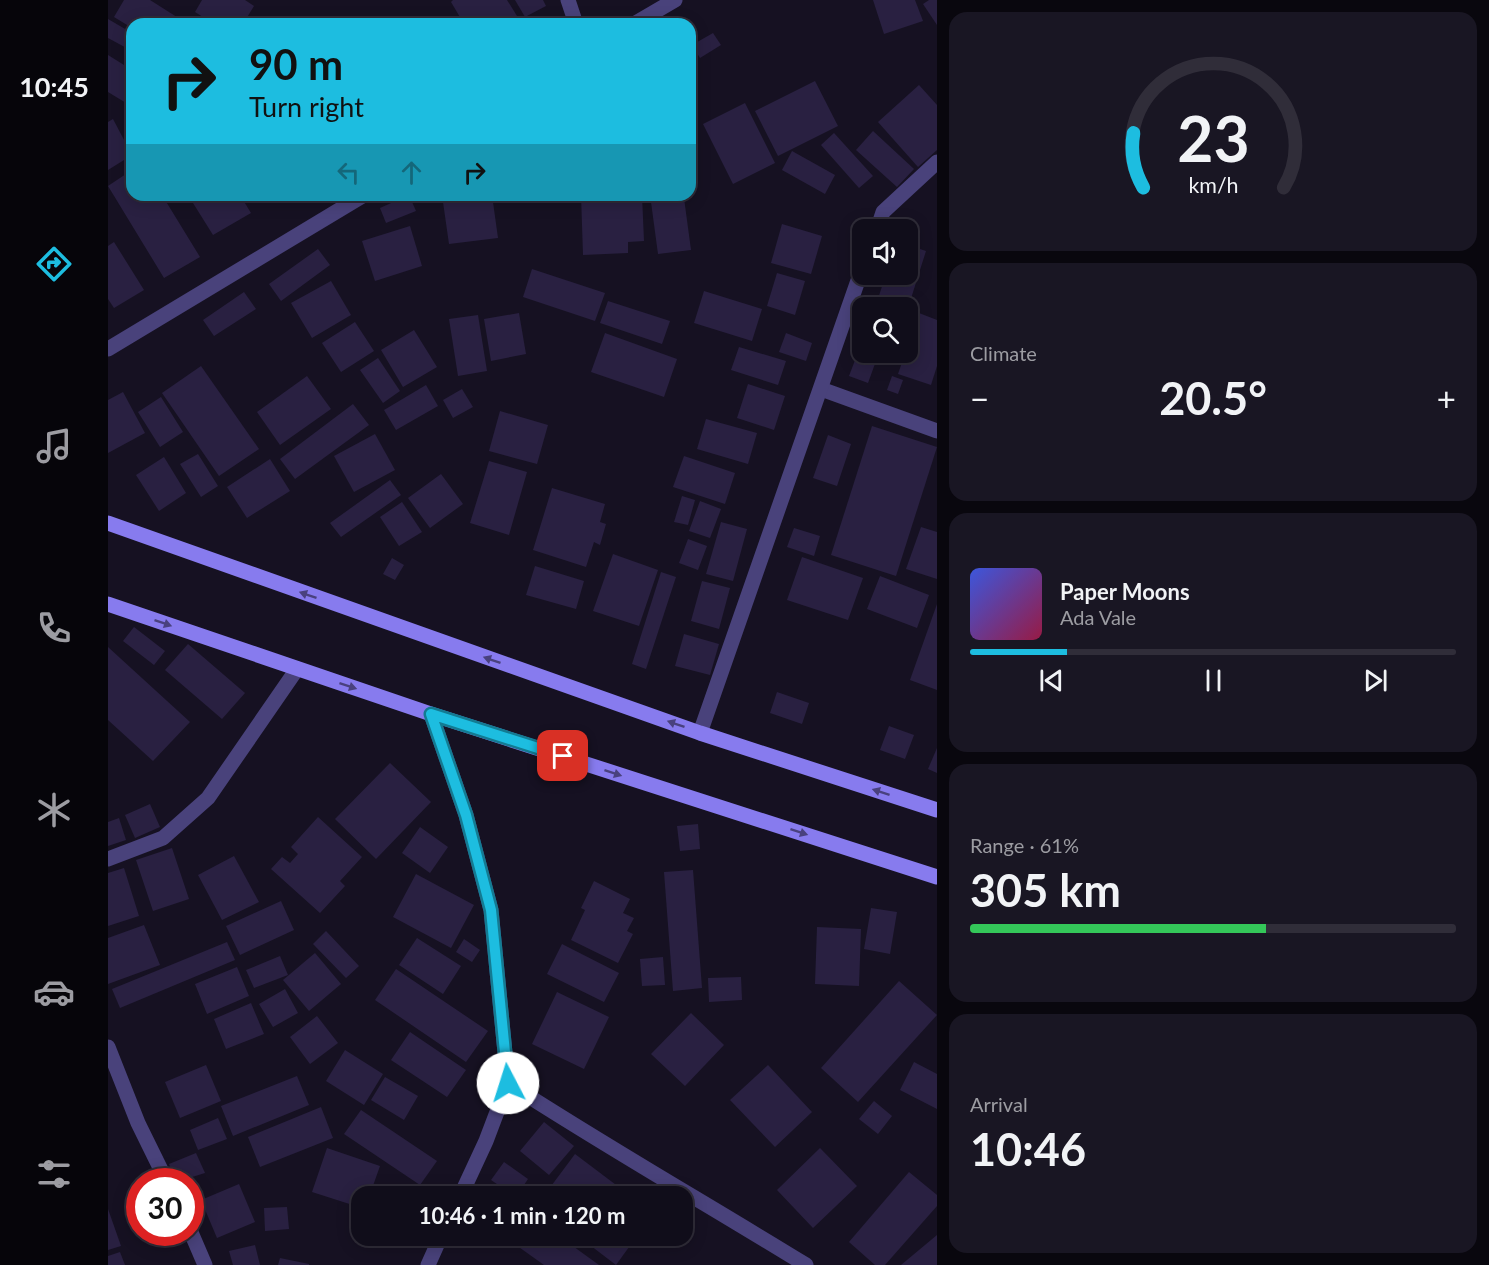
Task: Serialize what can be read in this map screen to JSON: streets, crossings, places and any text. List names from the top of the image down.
{
  "page": {
    "tabs": "10:45",
    "turn": ["90 m", "Turn right"],
    "tile": [
      "Climate",
      ["Range · 61%", "305 km"],
      ["Arrival", "10:46"]
    ],
    "heat": ["−", "20.5°", "+"],
    "song": ["Paper Moons", "Ada Vale"],
    "limit": "30",
    "trip": "10:46 · 1 min · 120 m",
    "gauge": ["23", "km/h"]
  }
}
